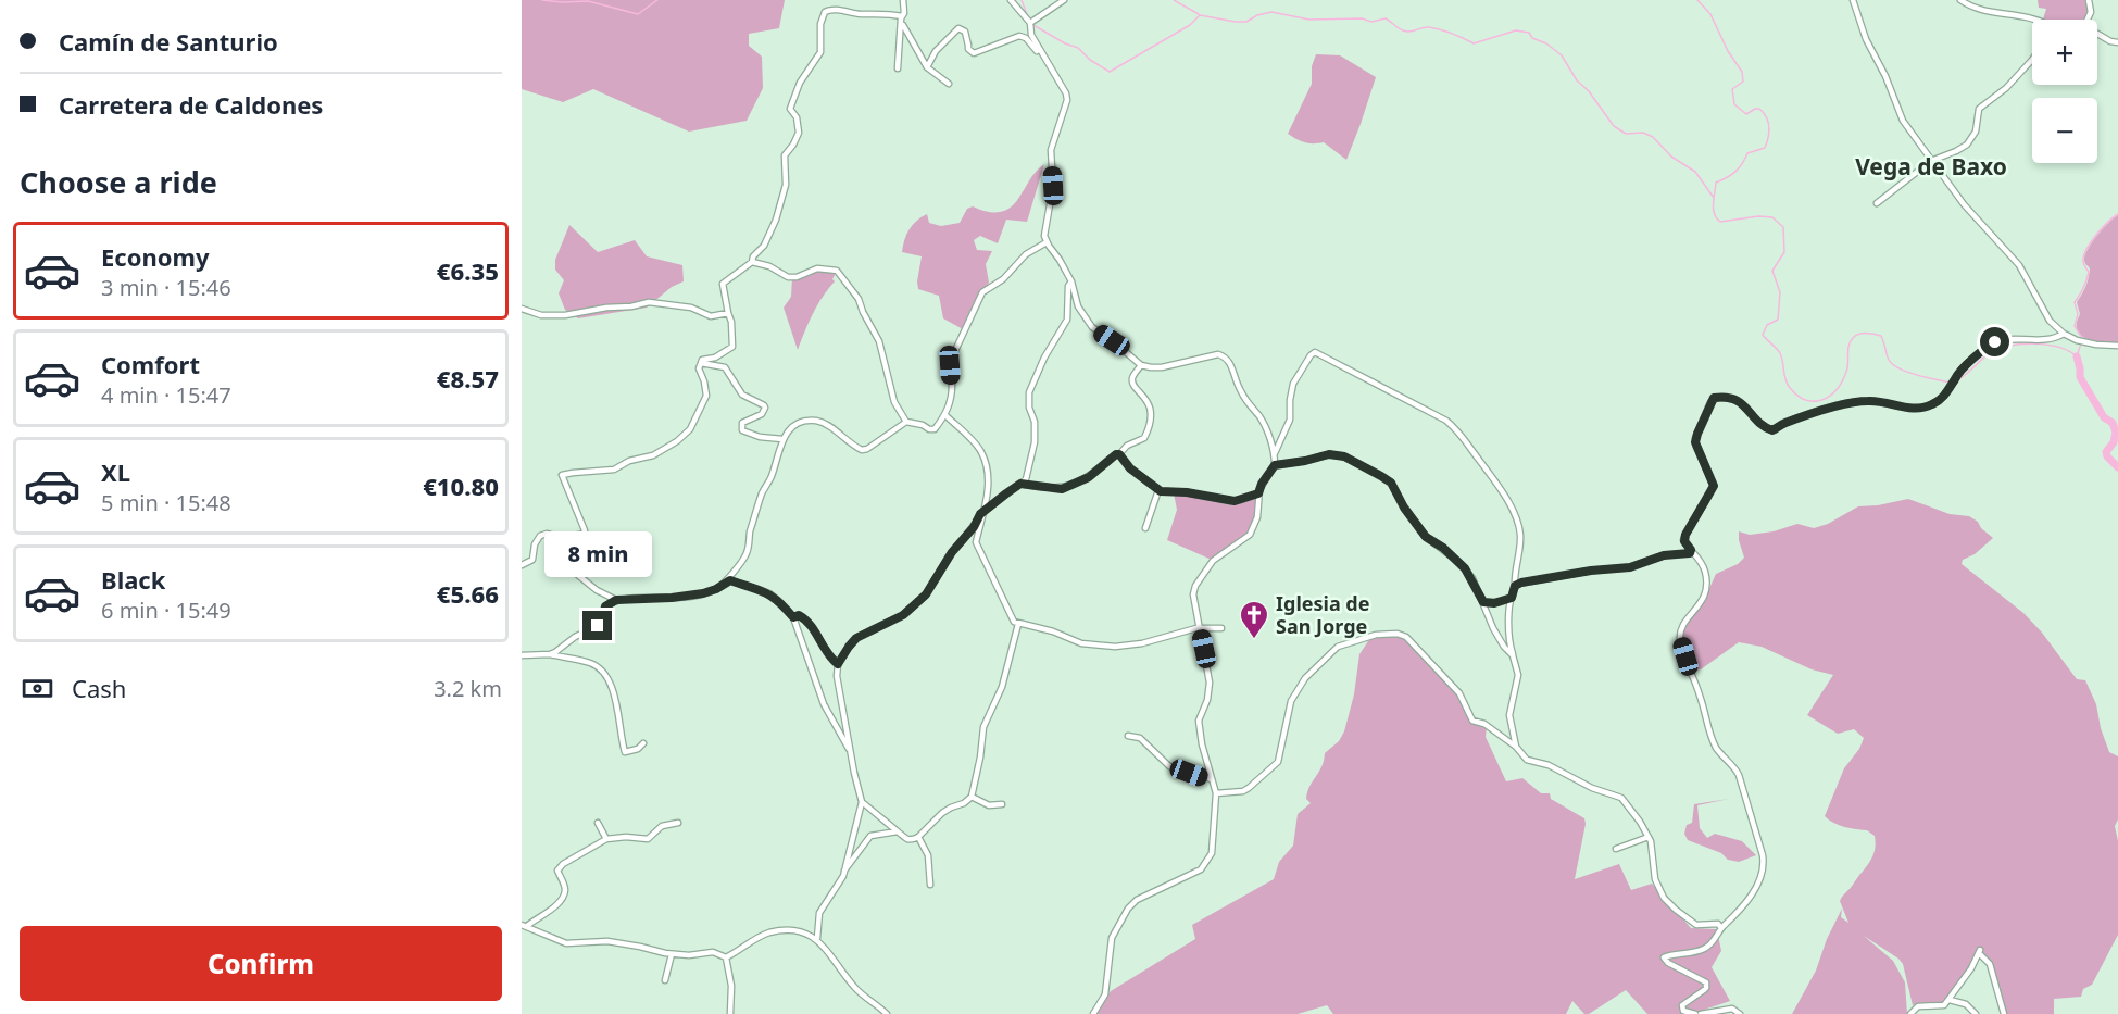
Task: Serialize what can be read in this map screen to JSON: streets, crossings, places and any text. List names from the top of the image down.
{
  "districts": ["Vega de Baxo"],
  "places": {
    "church": ["Iglesia de San Jorge"]
  },
  "page": {
    "banner": ["Camín de Santurio", "Carretera de Caldones"],
    "map_buttons": ["+", "−"],
    "heading": "Choose a ride",
    "list": [
      {
        "name": "Economy",
        "note": "3 min · 15:46",
        "value": "€6.35"
      },
      {
        "name": "Comfort",
        "note": "4 min · 15:47",
        "value": "€8.57"
      },
      {
        "name": "XL",
        "note": "5 min · 15:48",
        "value": "€10.80"
      },
      {
        "name": "Black",
        "note": "6 min · 15:49",
        "value": "€5.66"
      }
    ],
    "bubble": "8 min",
    "pay": ["Cash", "3.2 km"],
    "buttons": "Confirm"
  }
}
